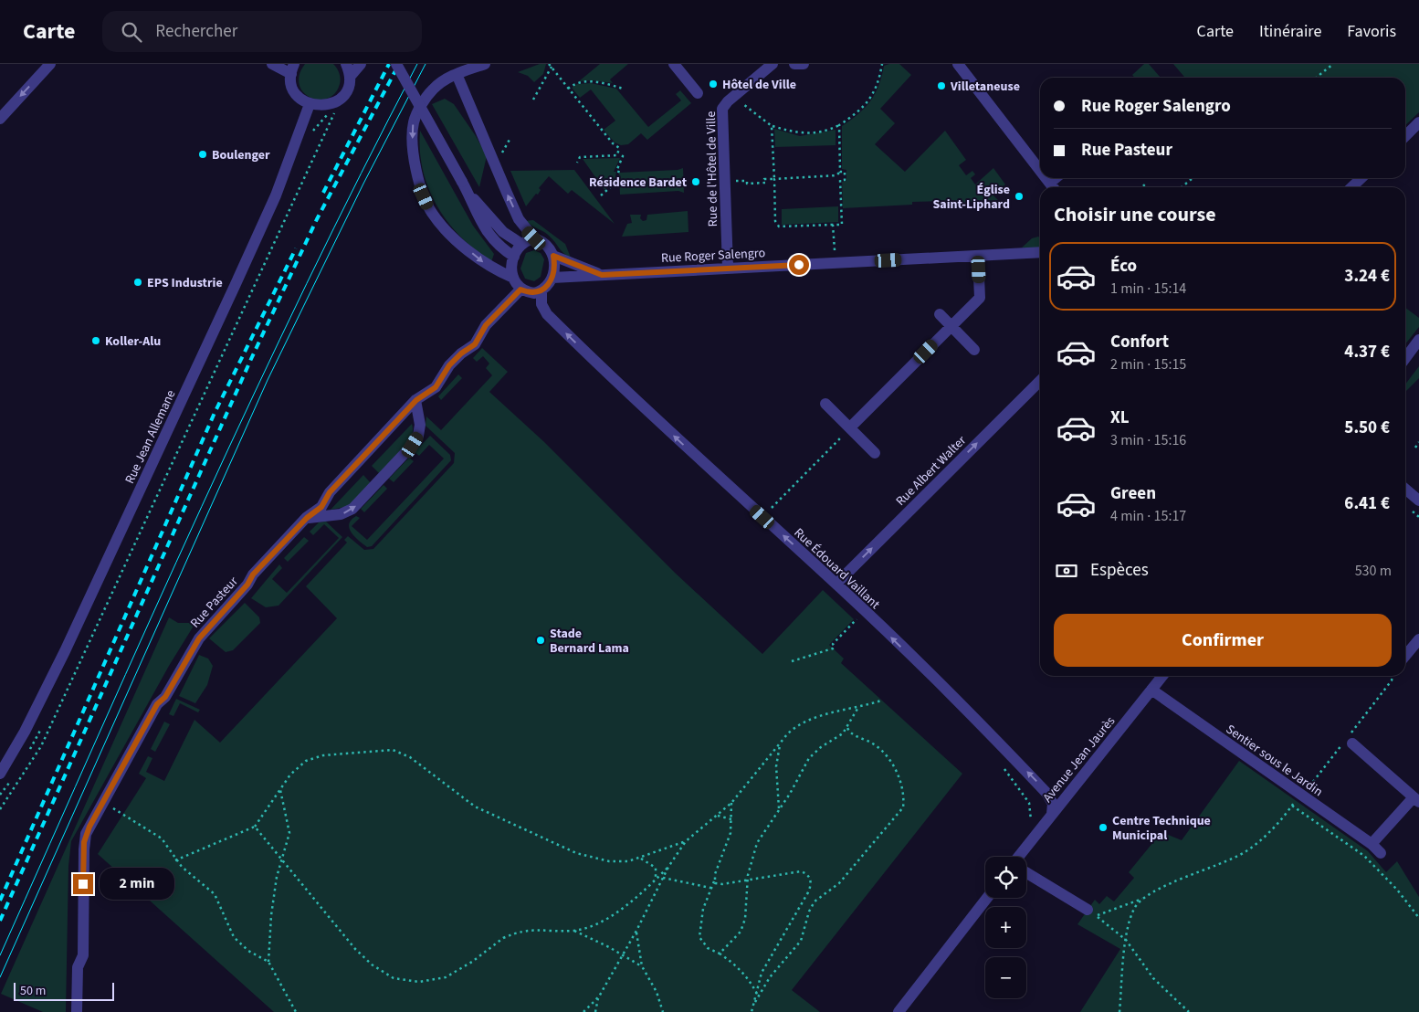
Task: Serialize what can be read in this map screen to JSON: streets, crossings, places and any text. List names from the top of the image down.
{
  "streets": {
    "street": [
      "Rue de l'Hôtel de Ville",
      "Rue Roger Salengro",
      "Rue Jean Allemane",
      "Rue Albert Walter",
      "Rue Édouard Vaillant",
      "Rue Pasteur",
      "Avenue Jean Jaurès",
      "Sentier sous le Jardin"
    ]
  },
  "crossings": [
    ["Rue de l'Hôtel de Ville", "Rue Roger Salengro"],
    ["Rue Roger Salengro", "Rue Édouard Vaillant"],
    ["Rue Roger Salengro", "Rue Pasteur"],
    ["Rue Albert Walter", "Rue Édouard Vaillant"],
    ["Rue Édouard Vaillant", "Rue Pasteur"],
    ["Rue Édouard Vaillant", "Avenue Jean Jaurès"],
    ["Avenue Jean Jaurès", "Sentier sous le Jardin"]
  ],
  "one_way": ["Rue Édouard Vaillant"],
  "places": [
    "Hôtel de Ville",
    "Villetaneuse",
    "Boulenger",
    "Résidence Bardet",
    "Église Saint-Liphard",
    "EPS Industrie",
    "Koller-Alu",
    "Stade Bernard Lama",
    "Centre Technique Municipal"
  ],
  "scale_bar": "50 m",
  "page": {
    "header": "Carte",
    "search": "Rechercher",
    "nav": ["Carte", "Itinéraire", "Favoris"],
    "banner": ["Rue Roger Salengro", "Rue Pasteur"],
    "heading": "Choisir une course",
    "list": [
      {
        "name": "Éco",
        "note": "1 min · 15:14",
        "value": "3.24 €"
      },
      {
        "name": "Confort",
        "note": "2 min · 15:15",
        "value": "4.37 €"
      },
      {
        "name": "XL",
        "note": "3 min · 15:16",
        "value": "5.50 €"
      },
      {
        "name": "Green",
        "note": "4 min · 15:17",
        "value": "6.41 €"
      }
    ],
    "pay": ["Espèces", "530 m"],
    "buttons": "Confirmer",
    "map_buttons": ["+", "−"],
    "bubble": "2 min",
    "scale": "50 m"
  }
}
